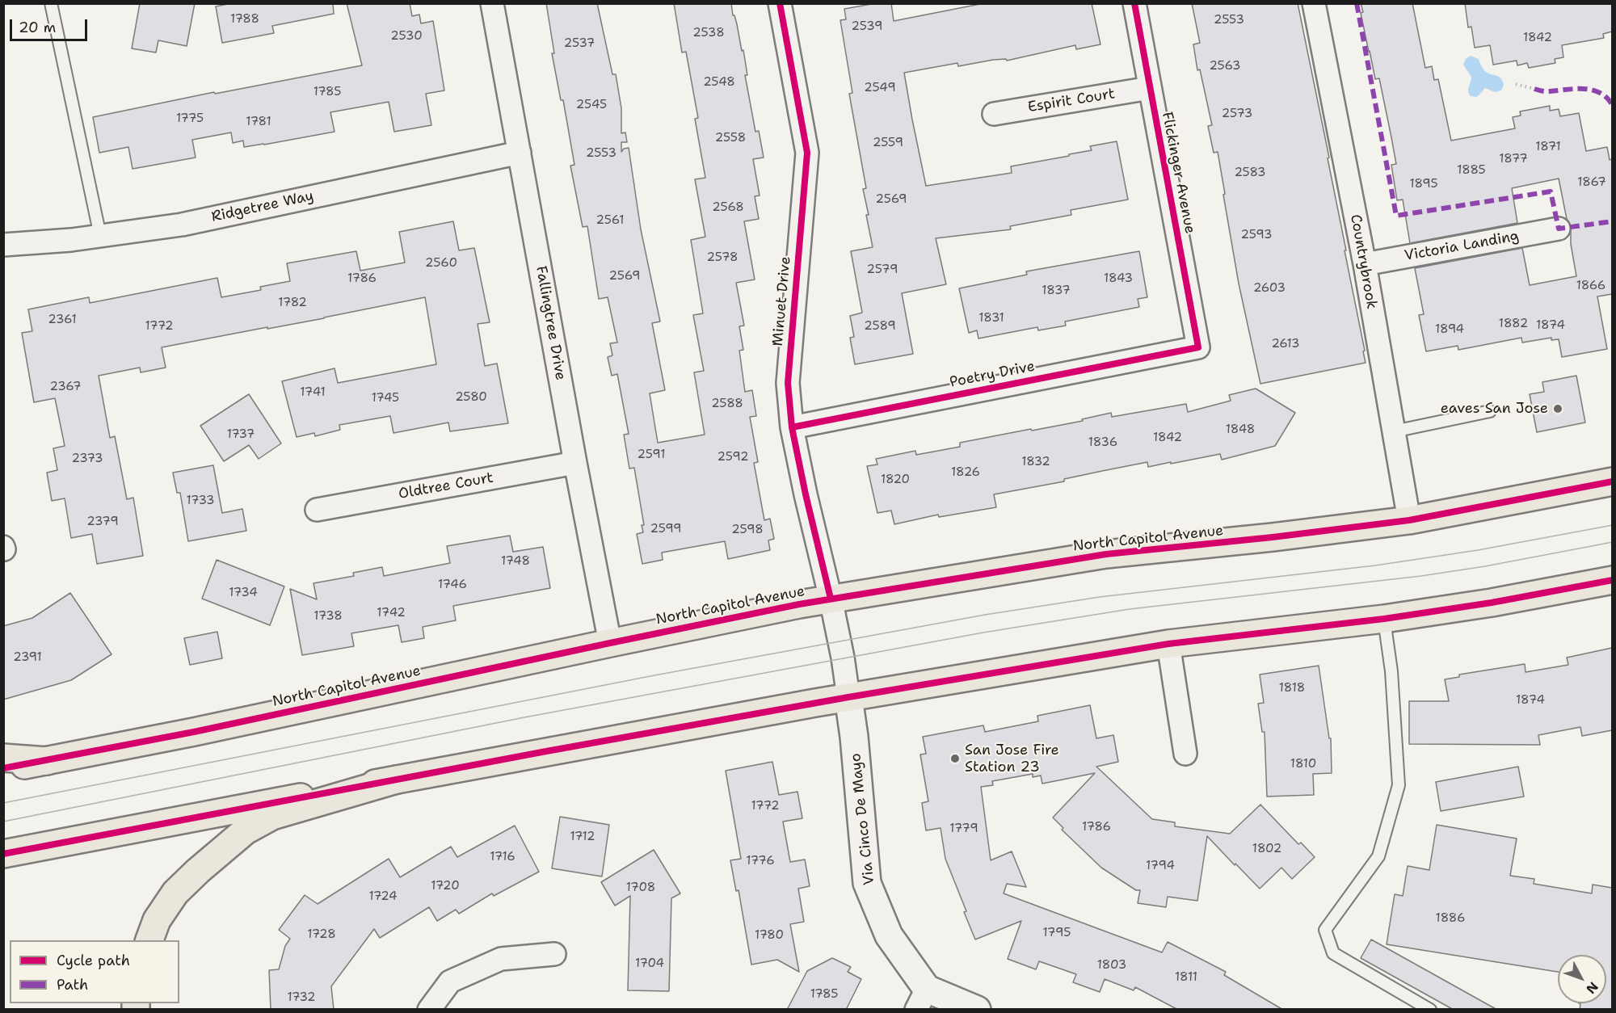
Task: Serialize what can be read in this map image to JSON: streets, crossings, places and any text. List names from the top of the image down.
{
  "streets": {
    "main road": ["North Capitol Avenue"],
    "street": [
      "Espirit Court",
      "Flickinger Avenue",
      "Ridgetree Way",
      "Victoria Landing",
      "Countrybrook",
      "Minuet Drive",
      "Fallingtree Drive",
      "Poetry Drive",
      "Oldtree Court",
      "Via Cinco De Mayo"
    ]
  },
  "crossings": [
    ["Espirit Court", "Flickinger Avenue"],
    ["Flickinger Avenue", "Poetry Drive"],
    ["Ridgetree Way", "Fallingtree Drive"],
    ["Victoria Landing", "Countrybrook"],
    ["Countrybrook", "North Capitol Avenue"],
    ["Minuet Drive", "Poetry Drive"],
    ["Minuet Drive", "North Capitol Avenue"],
    ["Minuet Drive", "Via Cinco De Mayo"],
    ["Fallingtree Drive", "Oldtree Court"],
    ["Fallingtree Drive", "North Capitol Avenue"]
  ],
  "places": ["eaves San Jose", "San Jose Fire Station 23"],
  "house_numbers": [
    "1788",
    "2553",
    "2539",
    "2538",
    "2530",
    "1842",
    "2537",
    "2563",
    "2548",
    "2549",
    "1785",
    "2545",
    "2573",
    "1775",
    "1781",
    "2558",
    "2559",
    "1871",
    "2553",
    "1877",
    "1885",
    "2583",
    "1867",
    "1895",
    "2569",
    "2568",
    "2561",
    "2593",
    "2578",
    "2560",
    "2579",
    "2569",
    "1786",
    "1843",
    "1866",
    "2603",
    "1837",
    "1782",
    "1831",
    "2361",
    "1882",
    "1874",
    "1772",
    "2589",
    "1894",
    "2613",
    "2367",
    "1741",
    "2580",
    "1745",
    "2588",
    "1848",
    "1737",
    "1842",
    "1836",
    "2591",
    "2592",
    "2373",
    "1832",
    "1826",
    "1820",
    "1733",
    "2379",
    "2599",
    "2598",
    "1748",
    "1746",
    "1734",
    "1742",
    "1738",
    "2391",
    "1818",
    "1874",
    "1810",
    "1772",
    "1786",
    "1779",
    "1712",
    "1802",
    "1716",
    "1776",
    "1794",
    "1720",
    "1708",
    "1724",
    "1886",
    "1795",
    "1728",
    "1780",
    "1704",
    "1803",
    "1811",
    "1785",
    "1732"
  ],
  "legend": ["Cycle path", "Path"],
  "scale_bar": "20 m",
  "north": "bottom right"
}
